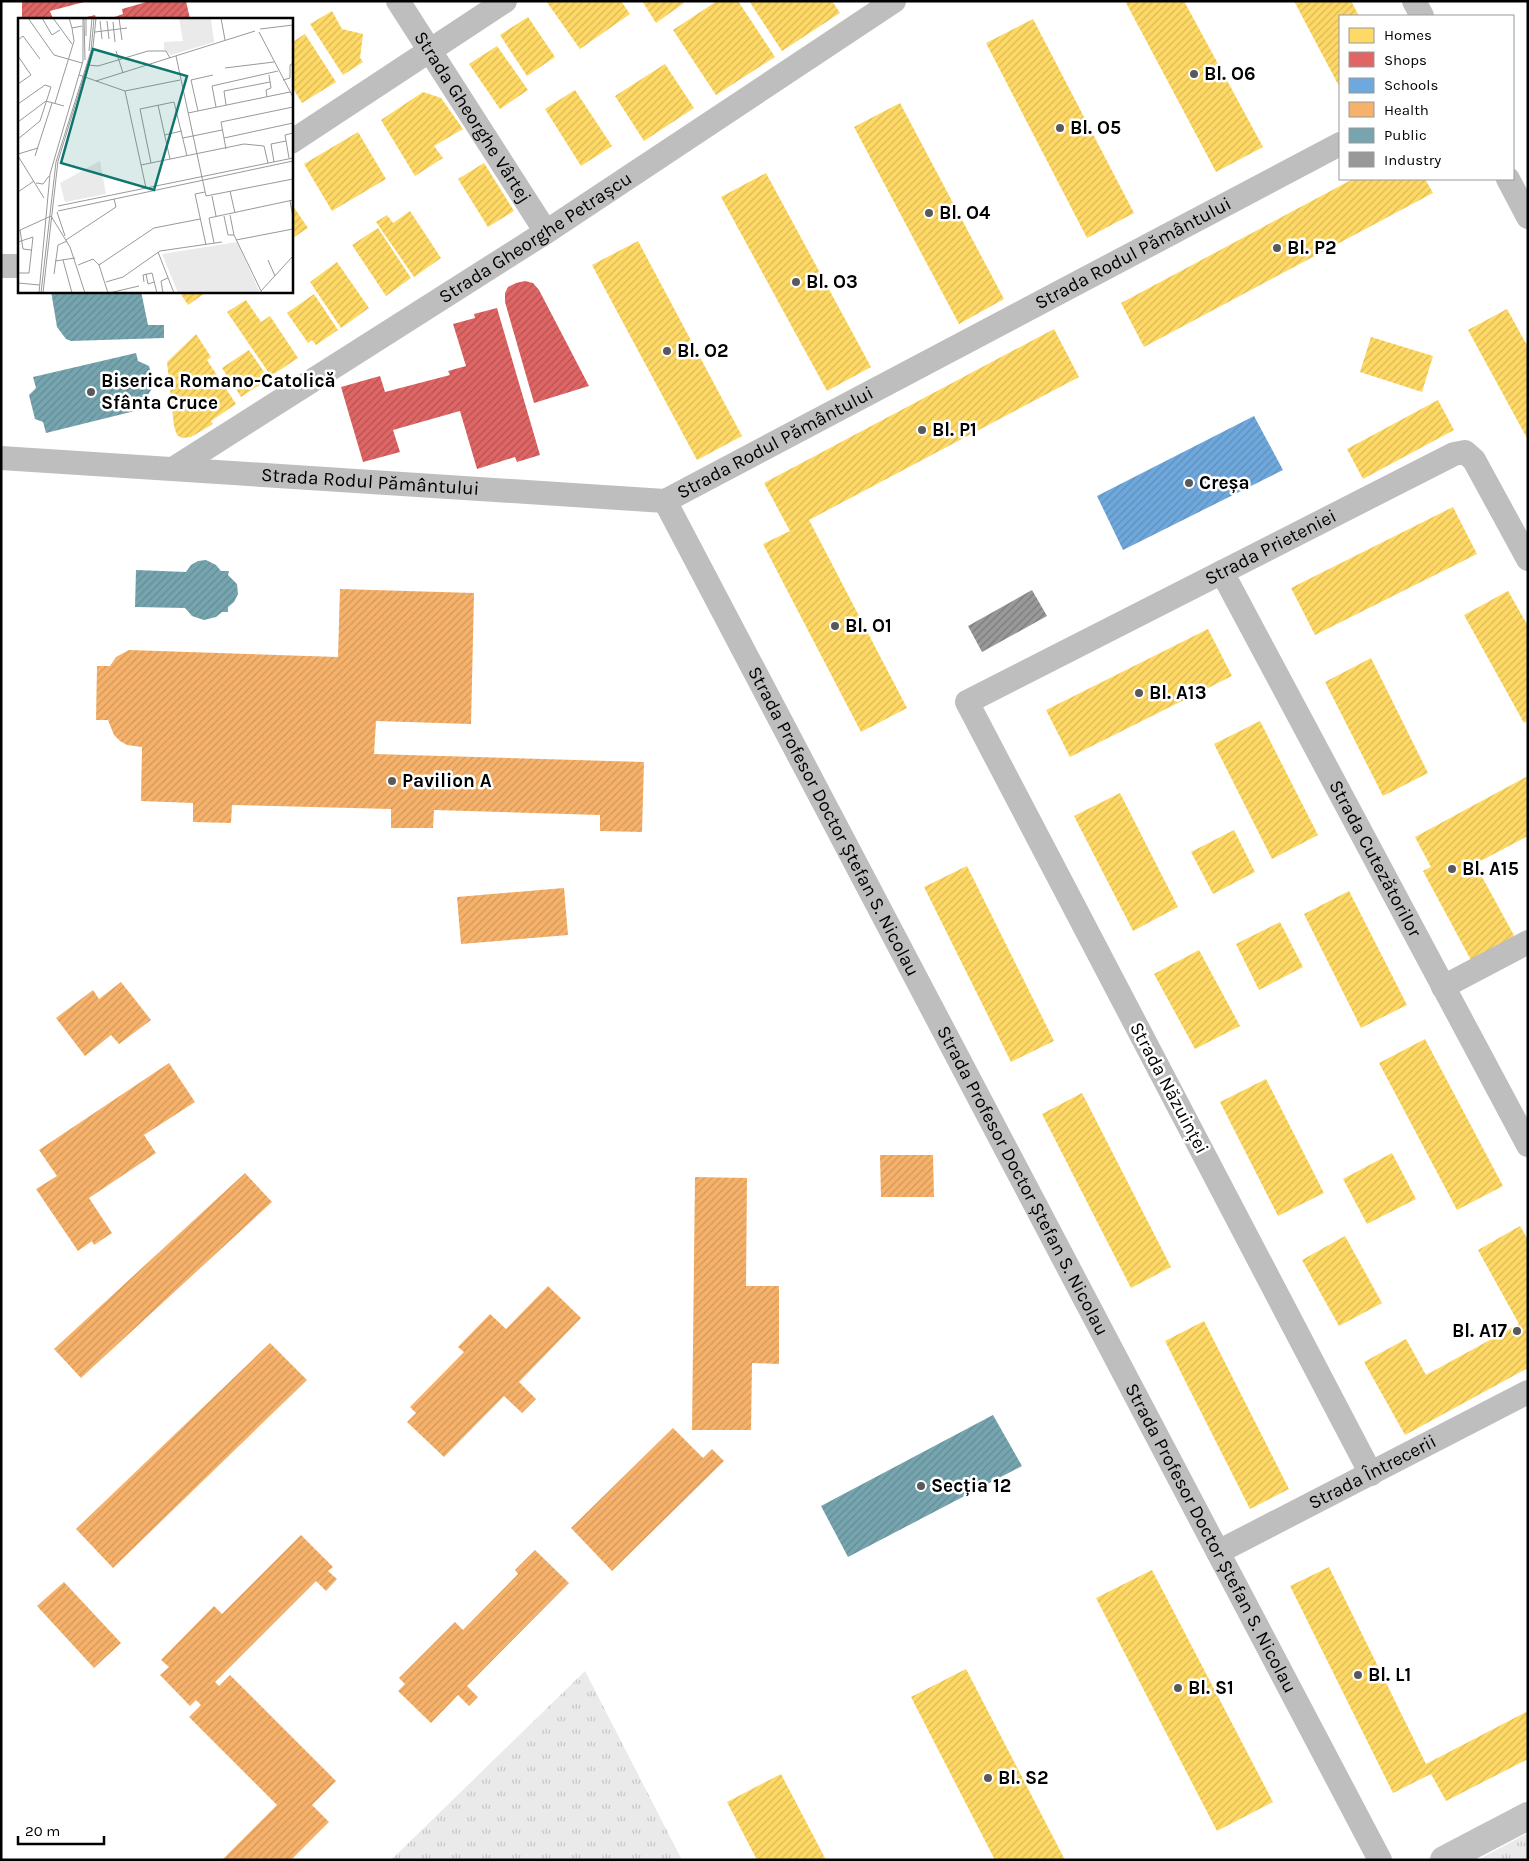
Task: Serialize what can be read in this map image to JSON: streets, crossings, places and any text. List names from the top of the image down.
{
  "streets": {
    "street": [
      "Strada Gheorghe Vârtej",
      "Strada Gheorghe Petrașcu",
      "Strada Rodul Pământului",
      "Strada Prieteniei",
      "Strada Profesor Doctor Ștefan S. Nicolau",
      "Strada Cutezătorilor",
      "Strada Năzuinței",
      "Strada Întrecerii"
    ]
  },
  "crossings": [
    ["Strada Gheorghe Vârtej", "Strada Gheorghe Petrașcu"],
    ["Strada Gheorghe Petrașcu", "Strada Rodul Pământului"],
    ["Strada Rodul Pământului", "Strada Profesor Doctor Ștefan S. Nicolau"],
    ["Strada Prieteniei", "Strada Cutezătorilor"],
    ["Strada Prieteniei", "Strada Năzuinței"],
    ["Strada Profesor Doctor Ștefan S. Nicolau", "Strada Întrecerii"],
    ["Strada Năzuinței", "Strada Întrecerii"]
  ],
  "places": [
    "Bl. O6",
    "Bl. O5",
    "Bl. O4",
    "Bl. P2",
    "Bl. O3",
    "Bl. O2",
    "Biserica Romano-Catolică Sfânta Cruce",
    "Bl. P1",
    "Creșa",
    "Bl. O1",
    "Bl. A13",
    "Pavilion A",
    "Bl. A15",
    "Bl. A17",
    "Secția 12",
    "Bl. L1",
    "Bl. S1",
    "Bl. S2"
  ],
  "legend": [
    "Homes",
    "Shops",
    "Schools",
    "Health",
    "Public",
    "Industry"
  ],
  "scale_bar": "20 m"
}
